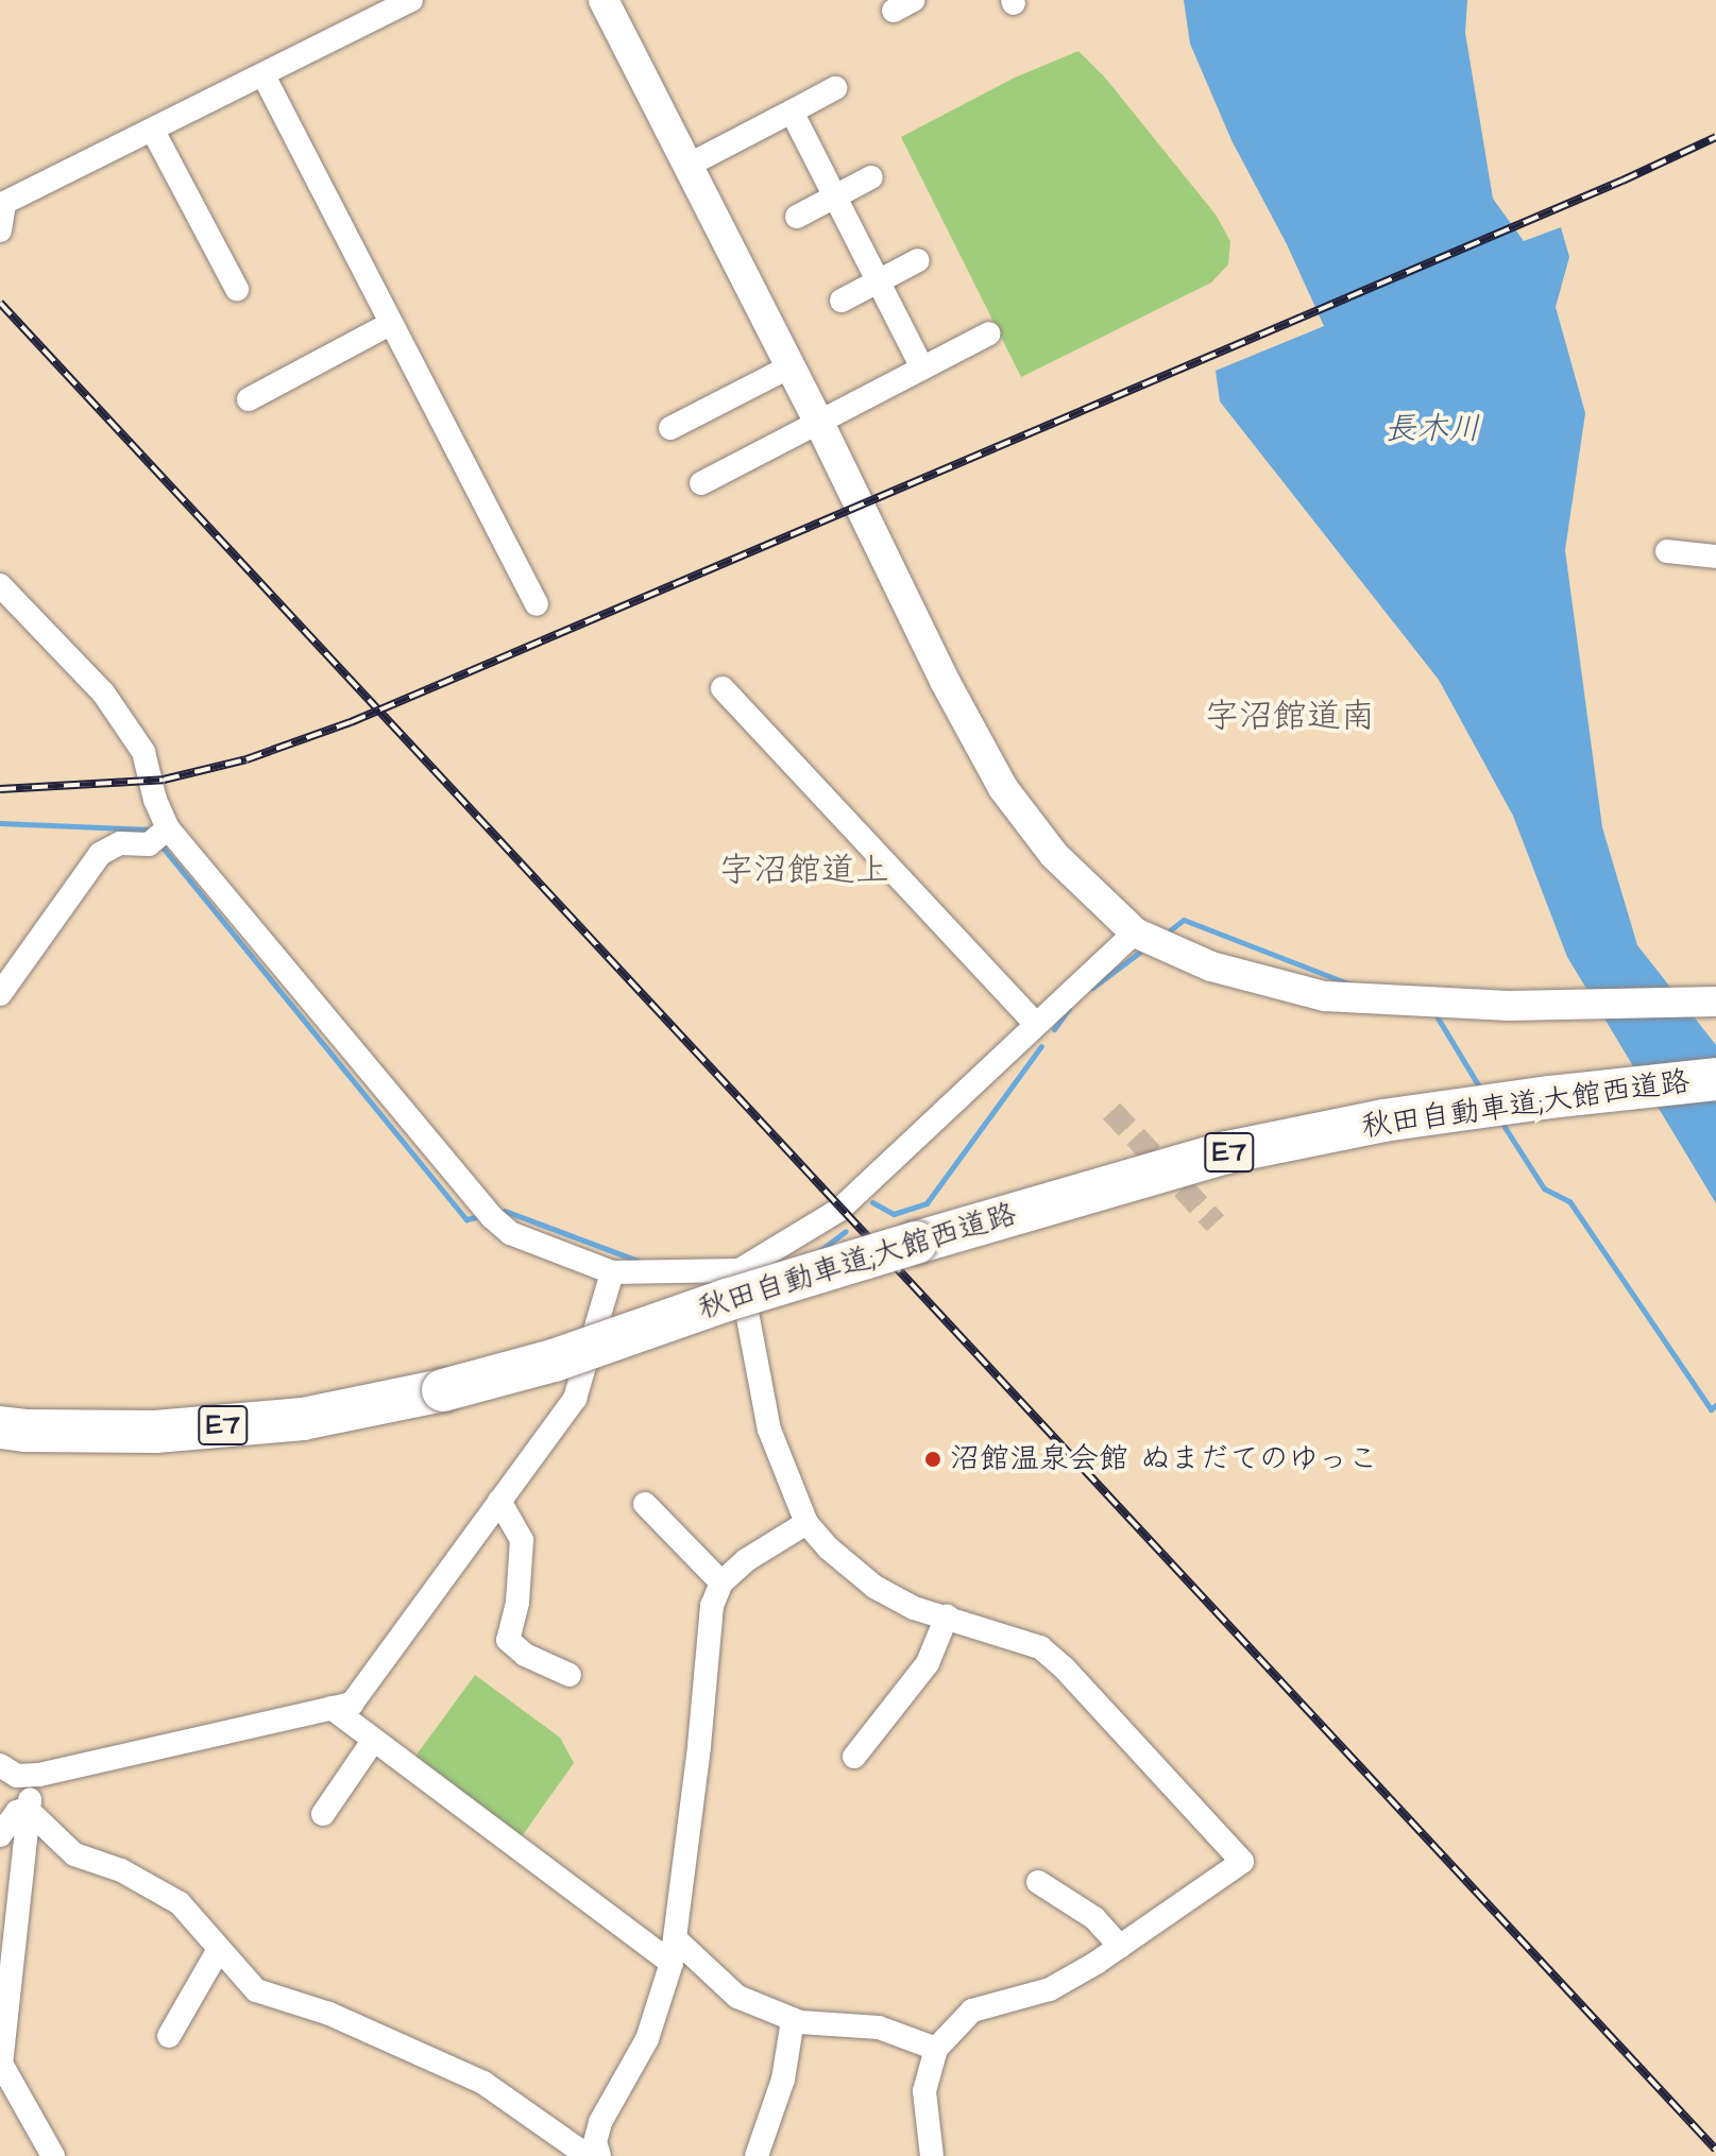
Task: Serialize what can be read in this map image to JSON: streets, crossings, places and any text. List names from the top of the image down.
{
  "streets": {
    "highway": ["秋田自動車道;大館西道路", "E7"]
  },
  "districts": ["字沼館道南", "字沼館道上"],
  "water": ["長木川"],
  "places": ["沼館温泉会館 ぬまだてのゆっこ"]
}
